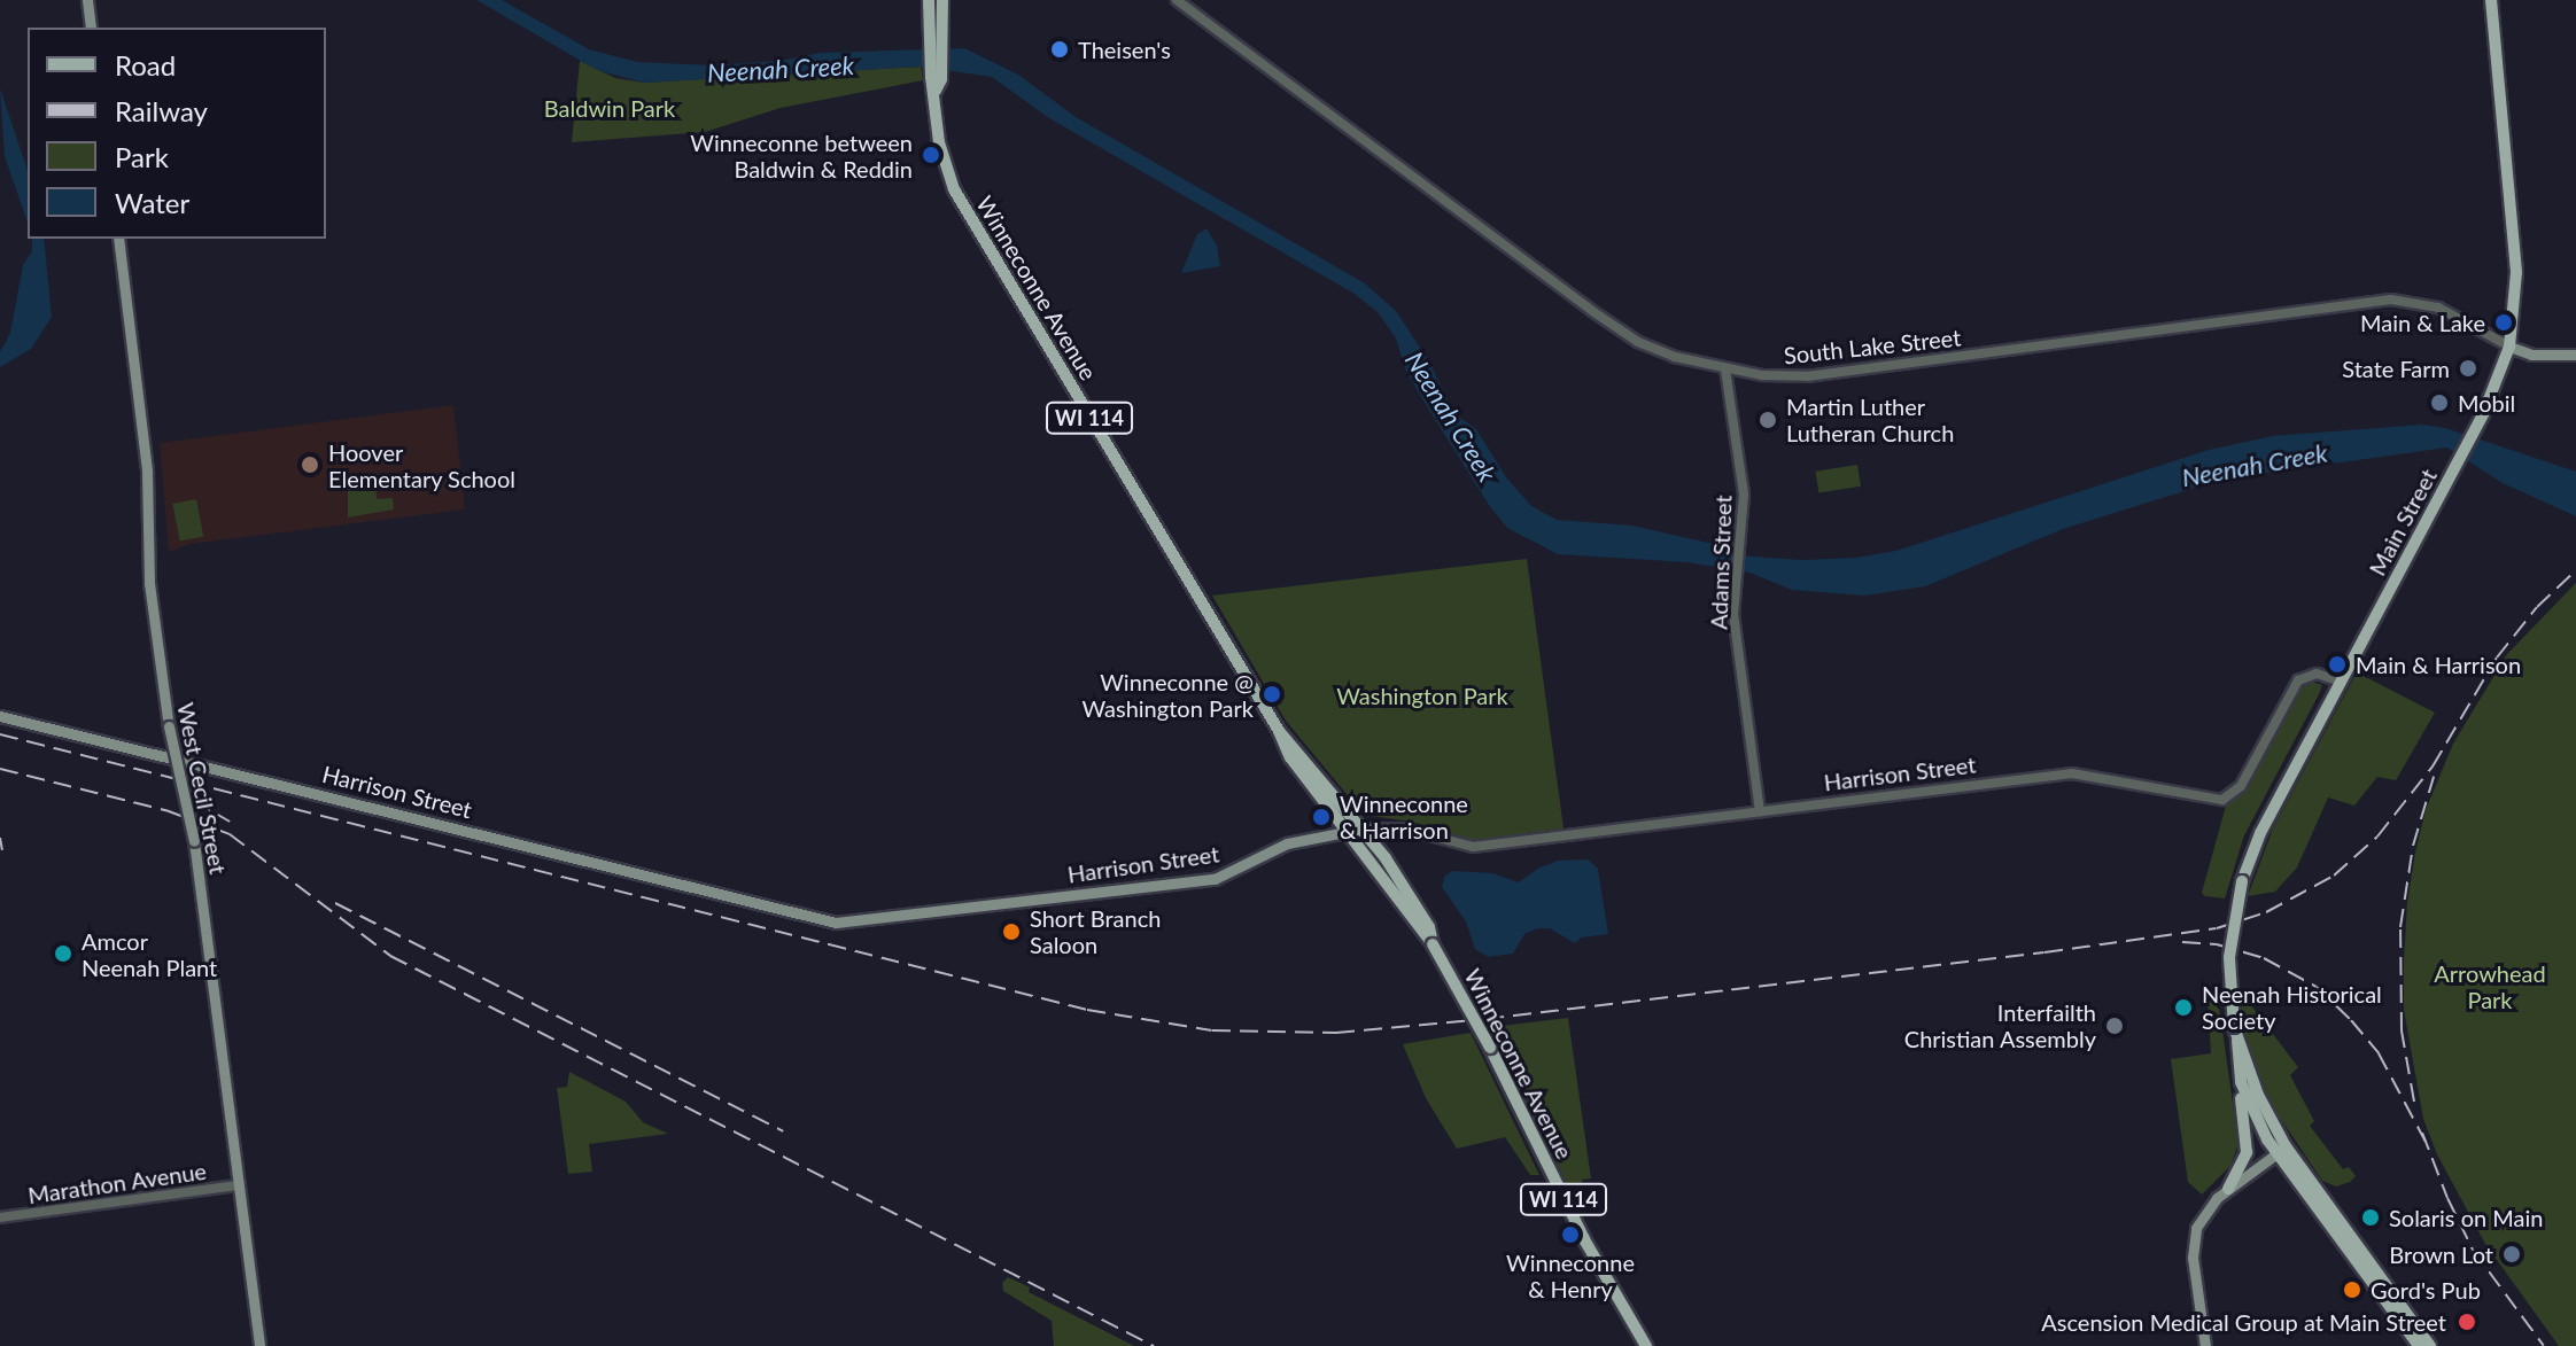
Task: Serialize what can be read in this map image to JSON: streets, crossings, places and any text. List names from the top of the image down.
{
  "streets": {
    "main road": [
      "Winneconne Avenue",
      "WI 114",
      "Main Street",
      "Harrison Street",
      "West Cecil Street"
    ],
    "street": ["South Lake Street", "Adams Street", "Marathon Avenue"]
  },
  "crossings": [
    ["Winneconne Avenue", "Harrison Street"],
    ["South Lake Street", "Main Street"],
    ["South Lake Street", "Adams Street"],
    ["Main Street", "Harrison Street"],
    ["Adams Street", "Harrison Street"],
    ["West Cecil Street", "Marathon Avenue"]
  ],
  "water": ["Neenah Creek"],
  "parks": ["Baldwin Park", "Washington Park", "Arrowhead Park"],
  "places": [
    "Theisen's",
    "Winneconne between Baldwin & Reddin",
    "Main & Lake",
    "State Farm",
    "Mobil",
    "Martin Luther Lutheran Church",
    "Hoover Elementary School",
    "Main & Harrison",
    "Winneconne @ Washington Park",
    "Winneconne & Harrison",
    "Short Branch Saloon",
    "Amcor Neenah Plant",
    "Neenah Historical Society",
    "Interfailth Christian Assembly",
    "Solaris on Main",
    "Winneconne & Henry",
    "Brown Lot",
    "Gord's Pub",
    "Ascension Medical Group at Main Street"
  ],
  "legend": [
    "Road",
    "Railway",
    "Park",
    "Water"
  ]
}
